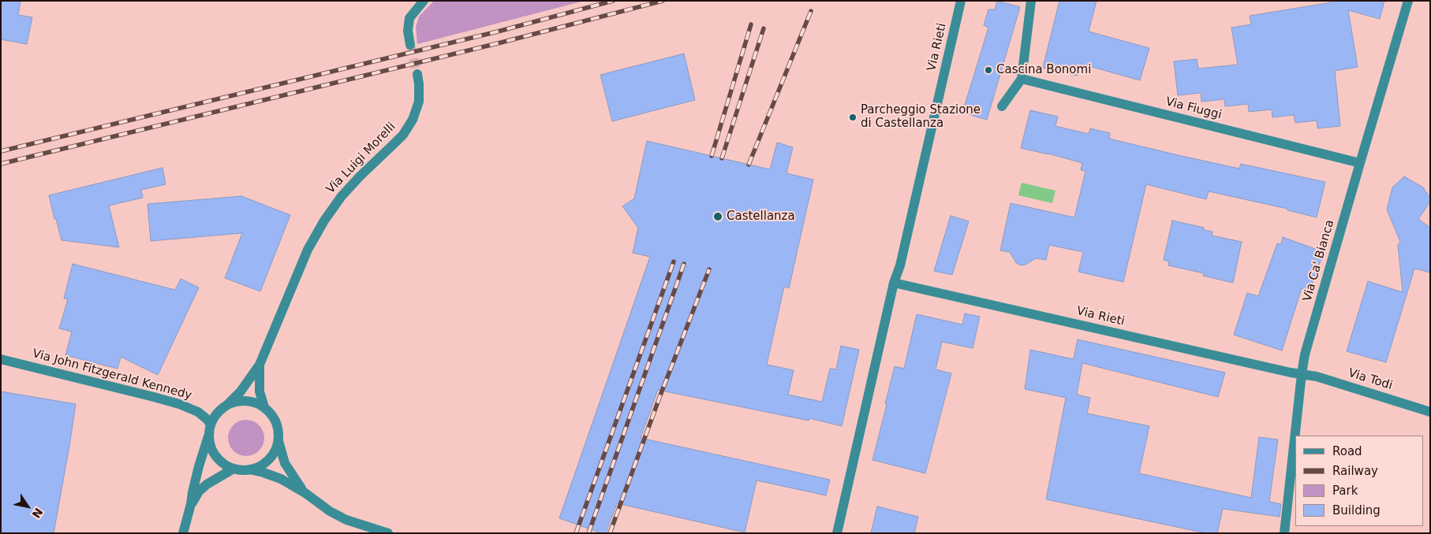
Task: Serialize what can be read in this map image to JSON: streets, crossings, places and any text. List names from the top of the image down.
{
  "streets": {
    "street": [
      "Via Rieti",
      "Via Fiuggi",
      "Via Luigi Morelli",
      "Via Ca' Bianca",
      "Via John Fitzgerald Kennedy",
      "Via Todi"
    ]
  },
  "crossings": [
    ["Via Rieti", "Via Ca' Bianca"],
    ["Via Rieti", "Via Todi"],
    ["Via Fiuggi", "Via Ca' Bianca"],
    ["Via Ca' Bianca", "Via Todi"]
  ],
  "places": ["Cascina Bonomi", "Parcheggio Stazione di Castellanza", "Castellanza"],
  "legend": [
    "Road",
    "Railway",
    "Park",
    "Building"
  ],
  "north": "bottom right"
}
